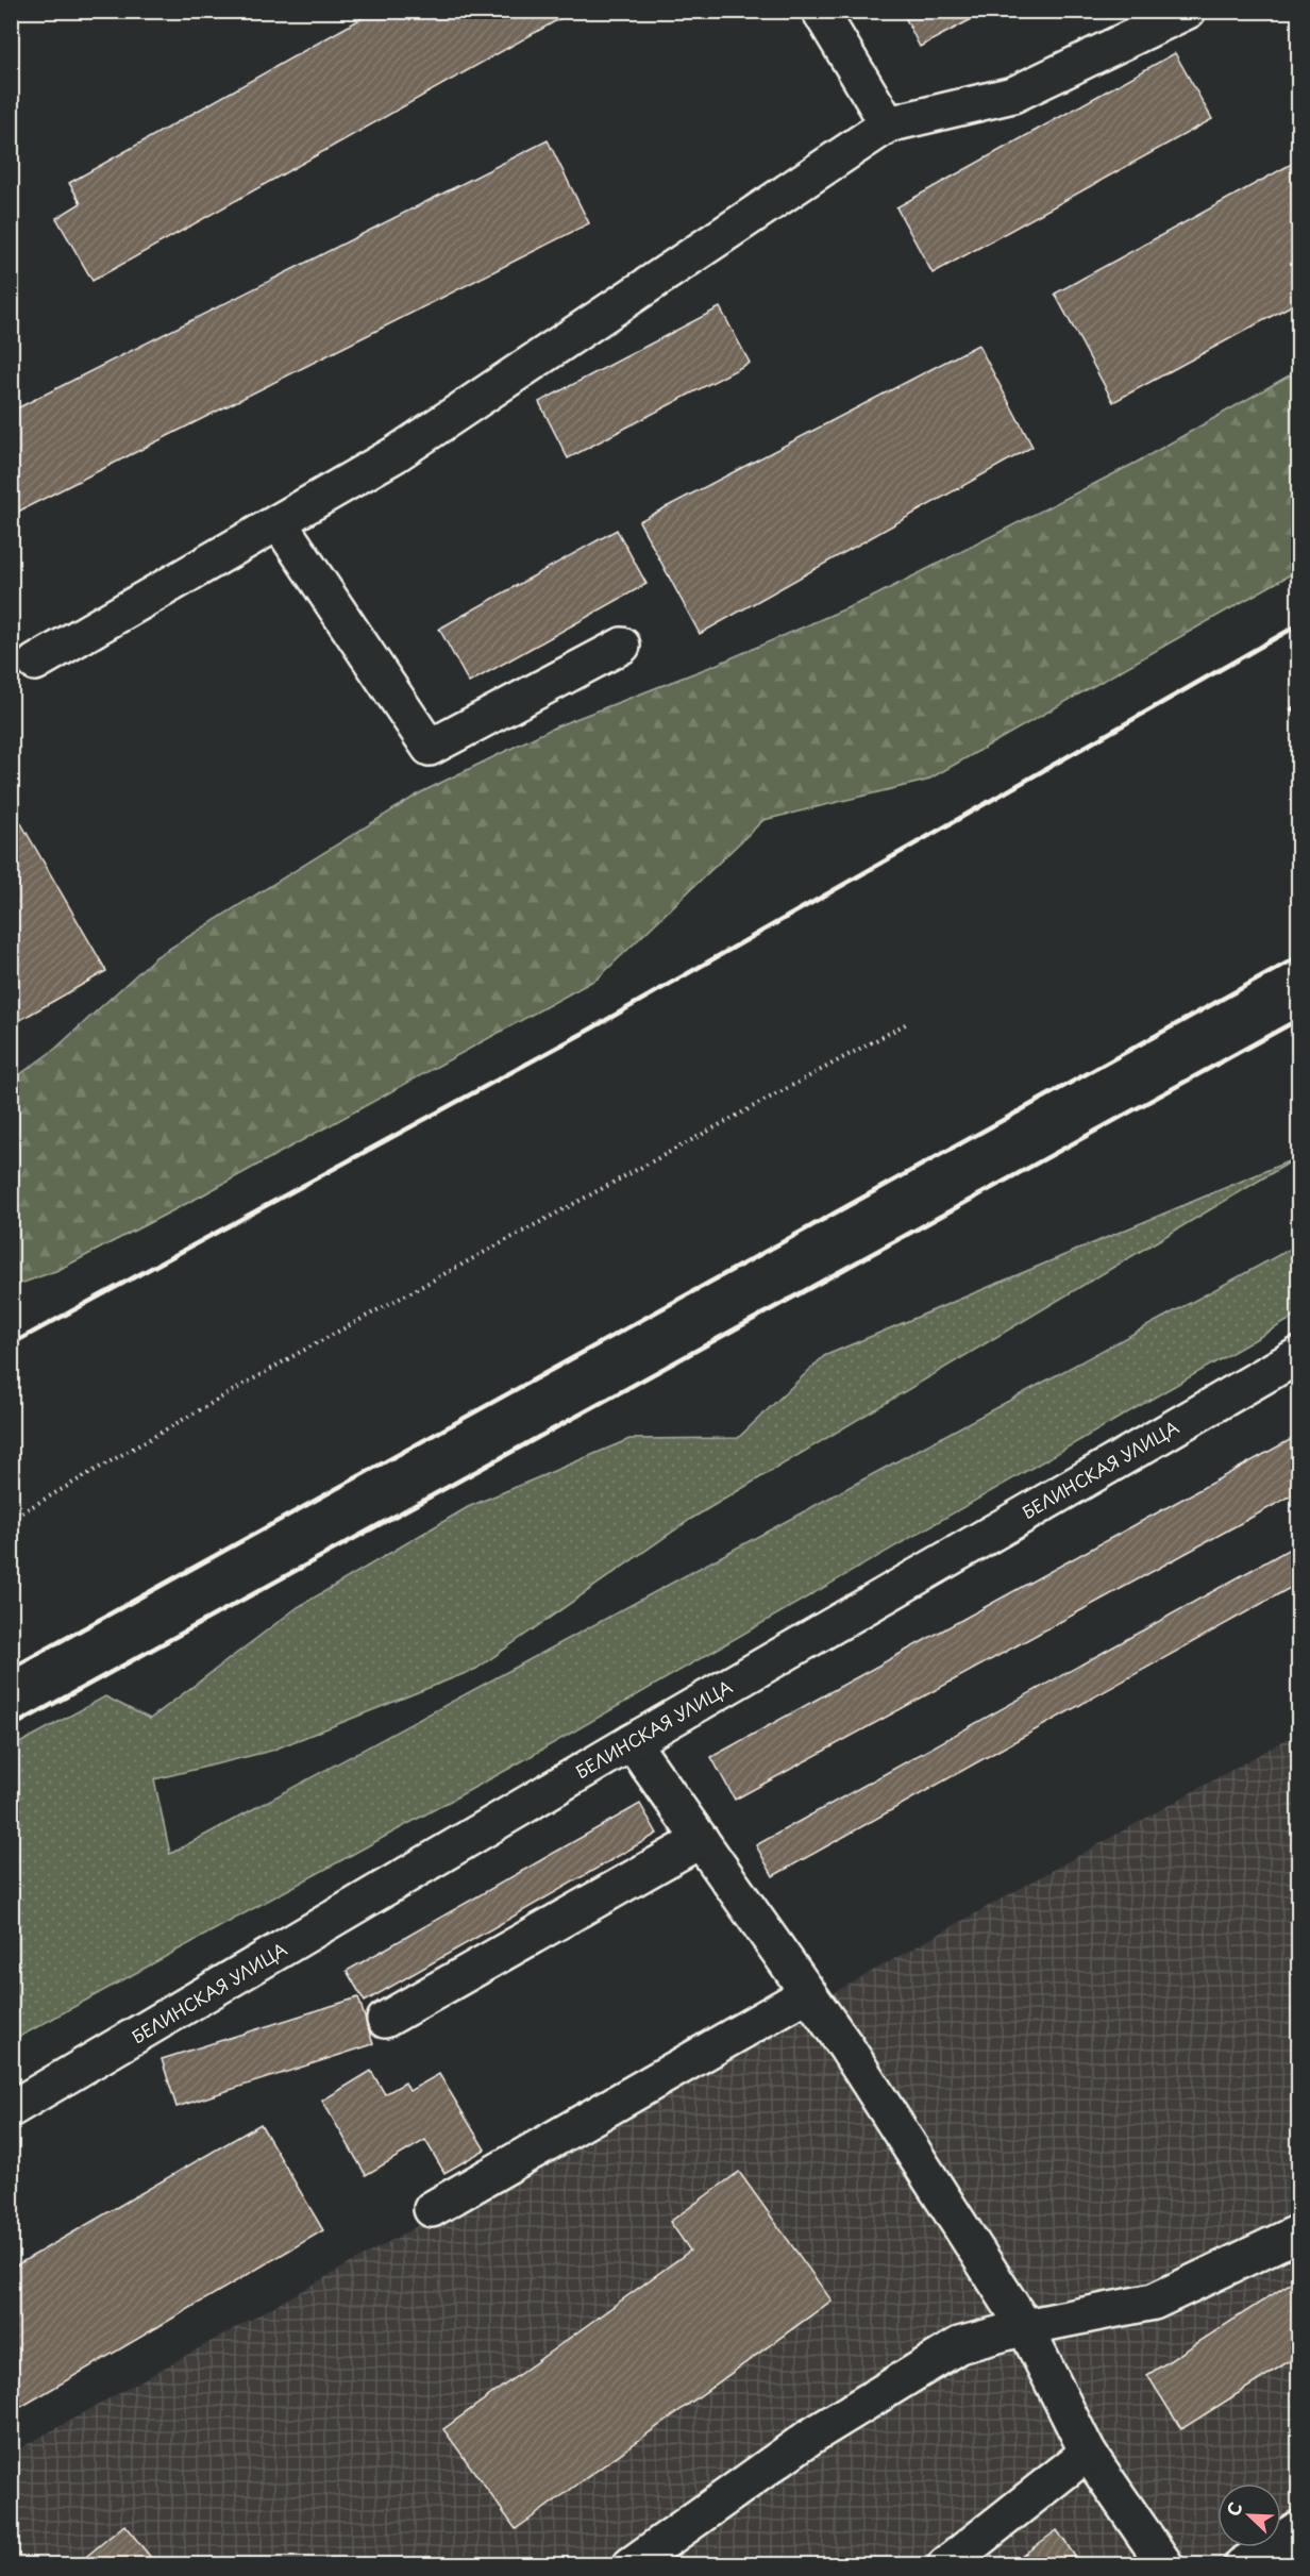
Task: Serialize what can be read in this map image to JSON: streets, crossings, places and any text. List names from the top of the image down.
{
  "streets": {
    "street": ["БЕЛИНСКАЯ УЛИЦА"]
  },
  "north": "top left"
}
